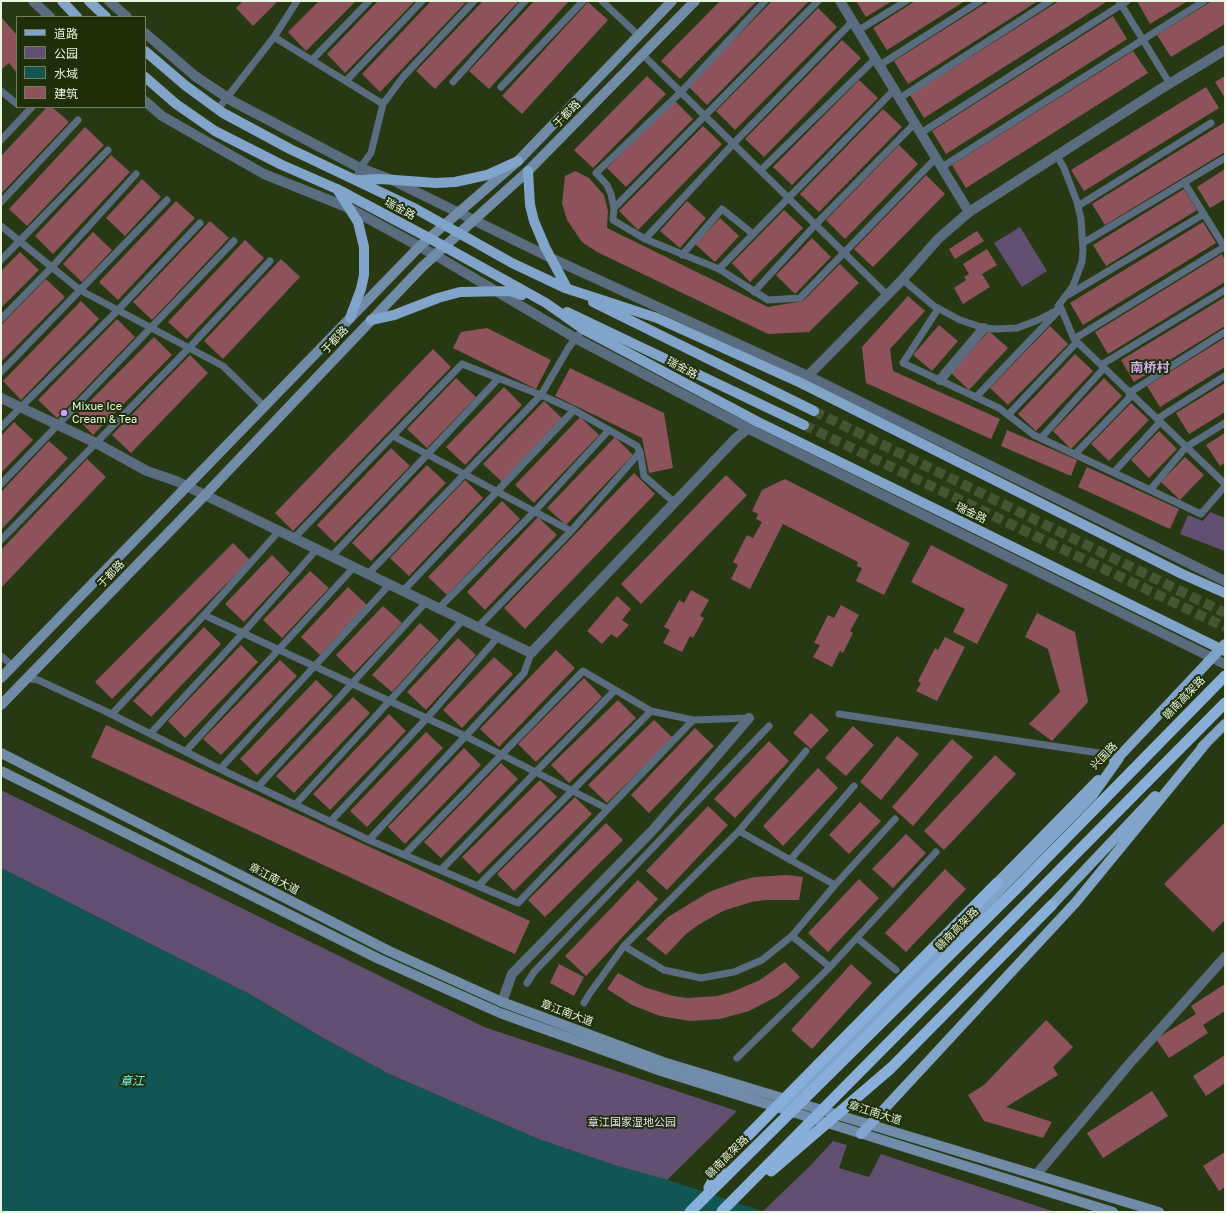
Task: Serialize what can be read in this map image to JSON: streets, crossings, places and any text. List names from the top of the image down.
{
  "streets": {
    "highway": ["赣南高架路"],
    "main road": [
      "于都路",
      "瑞金路",
      "兴国路",
      "章江南大道"
    ]
  },
  "crossings": [
    ["于都路", "瑞金路"],
    ["瑞金路", "兴国路"]
  ],
  "districts": ["南桥村"],
  "water": ["章江"],
  "parks": ["章江国家湿地公园"],
  "places": ["Mixue Ice Cream & Tea"],
  "legend": [
    "道路",
    "公园",
    "水域",
    "建筑"
  ]
}
